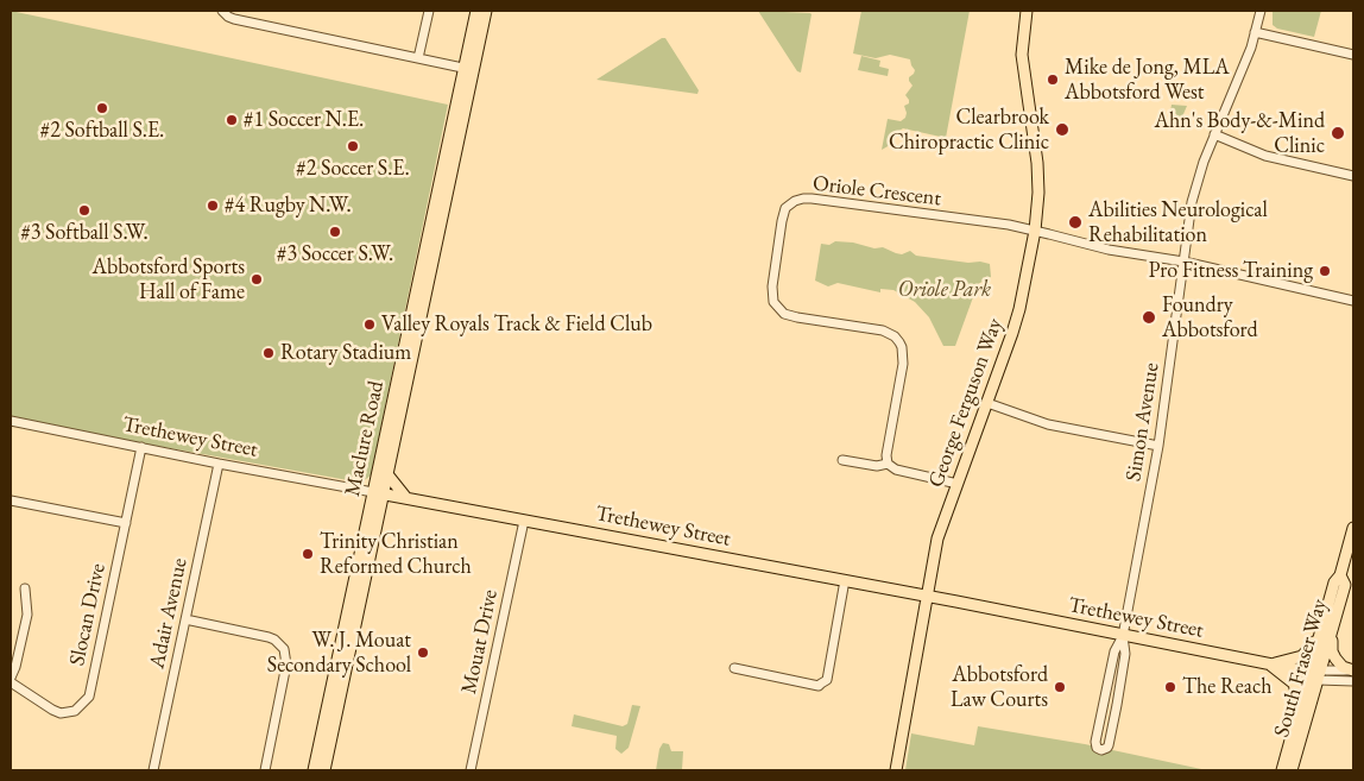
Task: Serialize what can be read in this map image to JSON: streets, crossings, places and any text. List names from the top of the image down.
{
  "streets": {
    "main road": [
      "George Ferguson Way",
      "Trethewey Street",
      "Maclure Road",
      "South Fraser Way"
    ],
    "street": [
      "Oriole Crescent",
      "Simon Avenue",
      "Adair Avenue",
      "Slocan Drive",
      "Mouat Drive"
    ]
  },
  "crossings": [
    ["Oriole Crescent", "George Ferguson Way"],
    ["George Ferguson Way", "Trethewey Street"],
    ["Simon Avenue", "Trethewey Street"],
    ["Trethewey Street", "Maclure Road"],
    ["Trethewey Street", "Adair Avenue"],
    ["Trethewey Street", "Slocan Drive"],
    ["Trethewey Street", "Mouat Drive"],
    ["Trethewey Street", "South Fraser Way"]
  ],
  "parks": ["Oriole Park"],
  "places": [
    "Mike de Jong, MLA Abbotsford West",
    "#2 Softball S.E.",
    "#1 Soccer N.E.",
    "Clearbrook Chiropractic Clinic",
    "Ahn's Body-&-Mind Clinic",
    "#2 Soccer S.E.",
    "#4 Rugby N.W.",
    "#3 Softball S.W.",
    "Abilities Neurological Rehabilitation",
    "#3 Soccer S.W.",
    "Pro Fitness Training",
    "Abbotsford Sports Hall of Fame",
    "Foundry Abbotsford",
    "Valley Royals Track & Field Club",
    "Rotary Stadium",
    "Trinity Christian Reformed Church",
    "W. J. Mouat Secondary School",
    "Abbotsford Law Courts",
    "The Reach"
  ]
}
